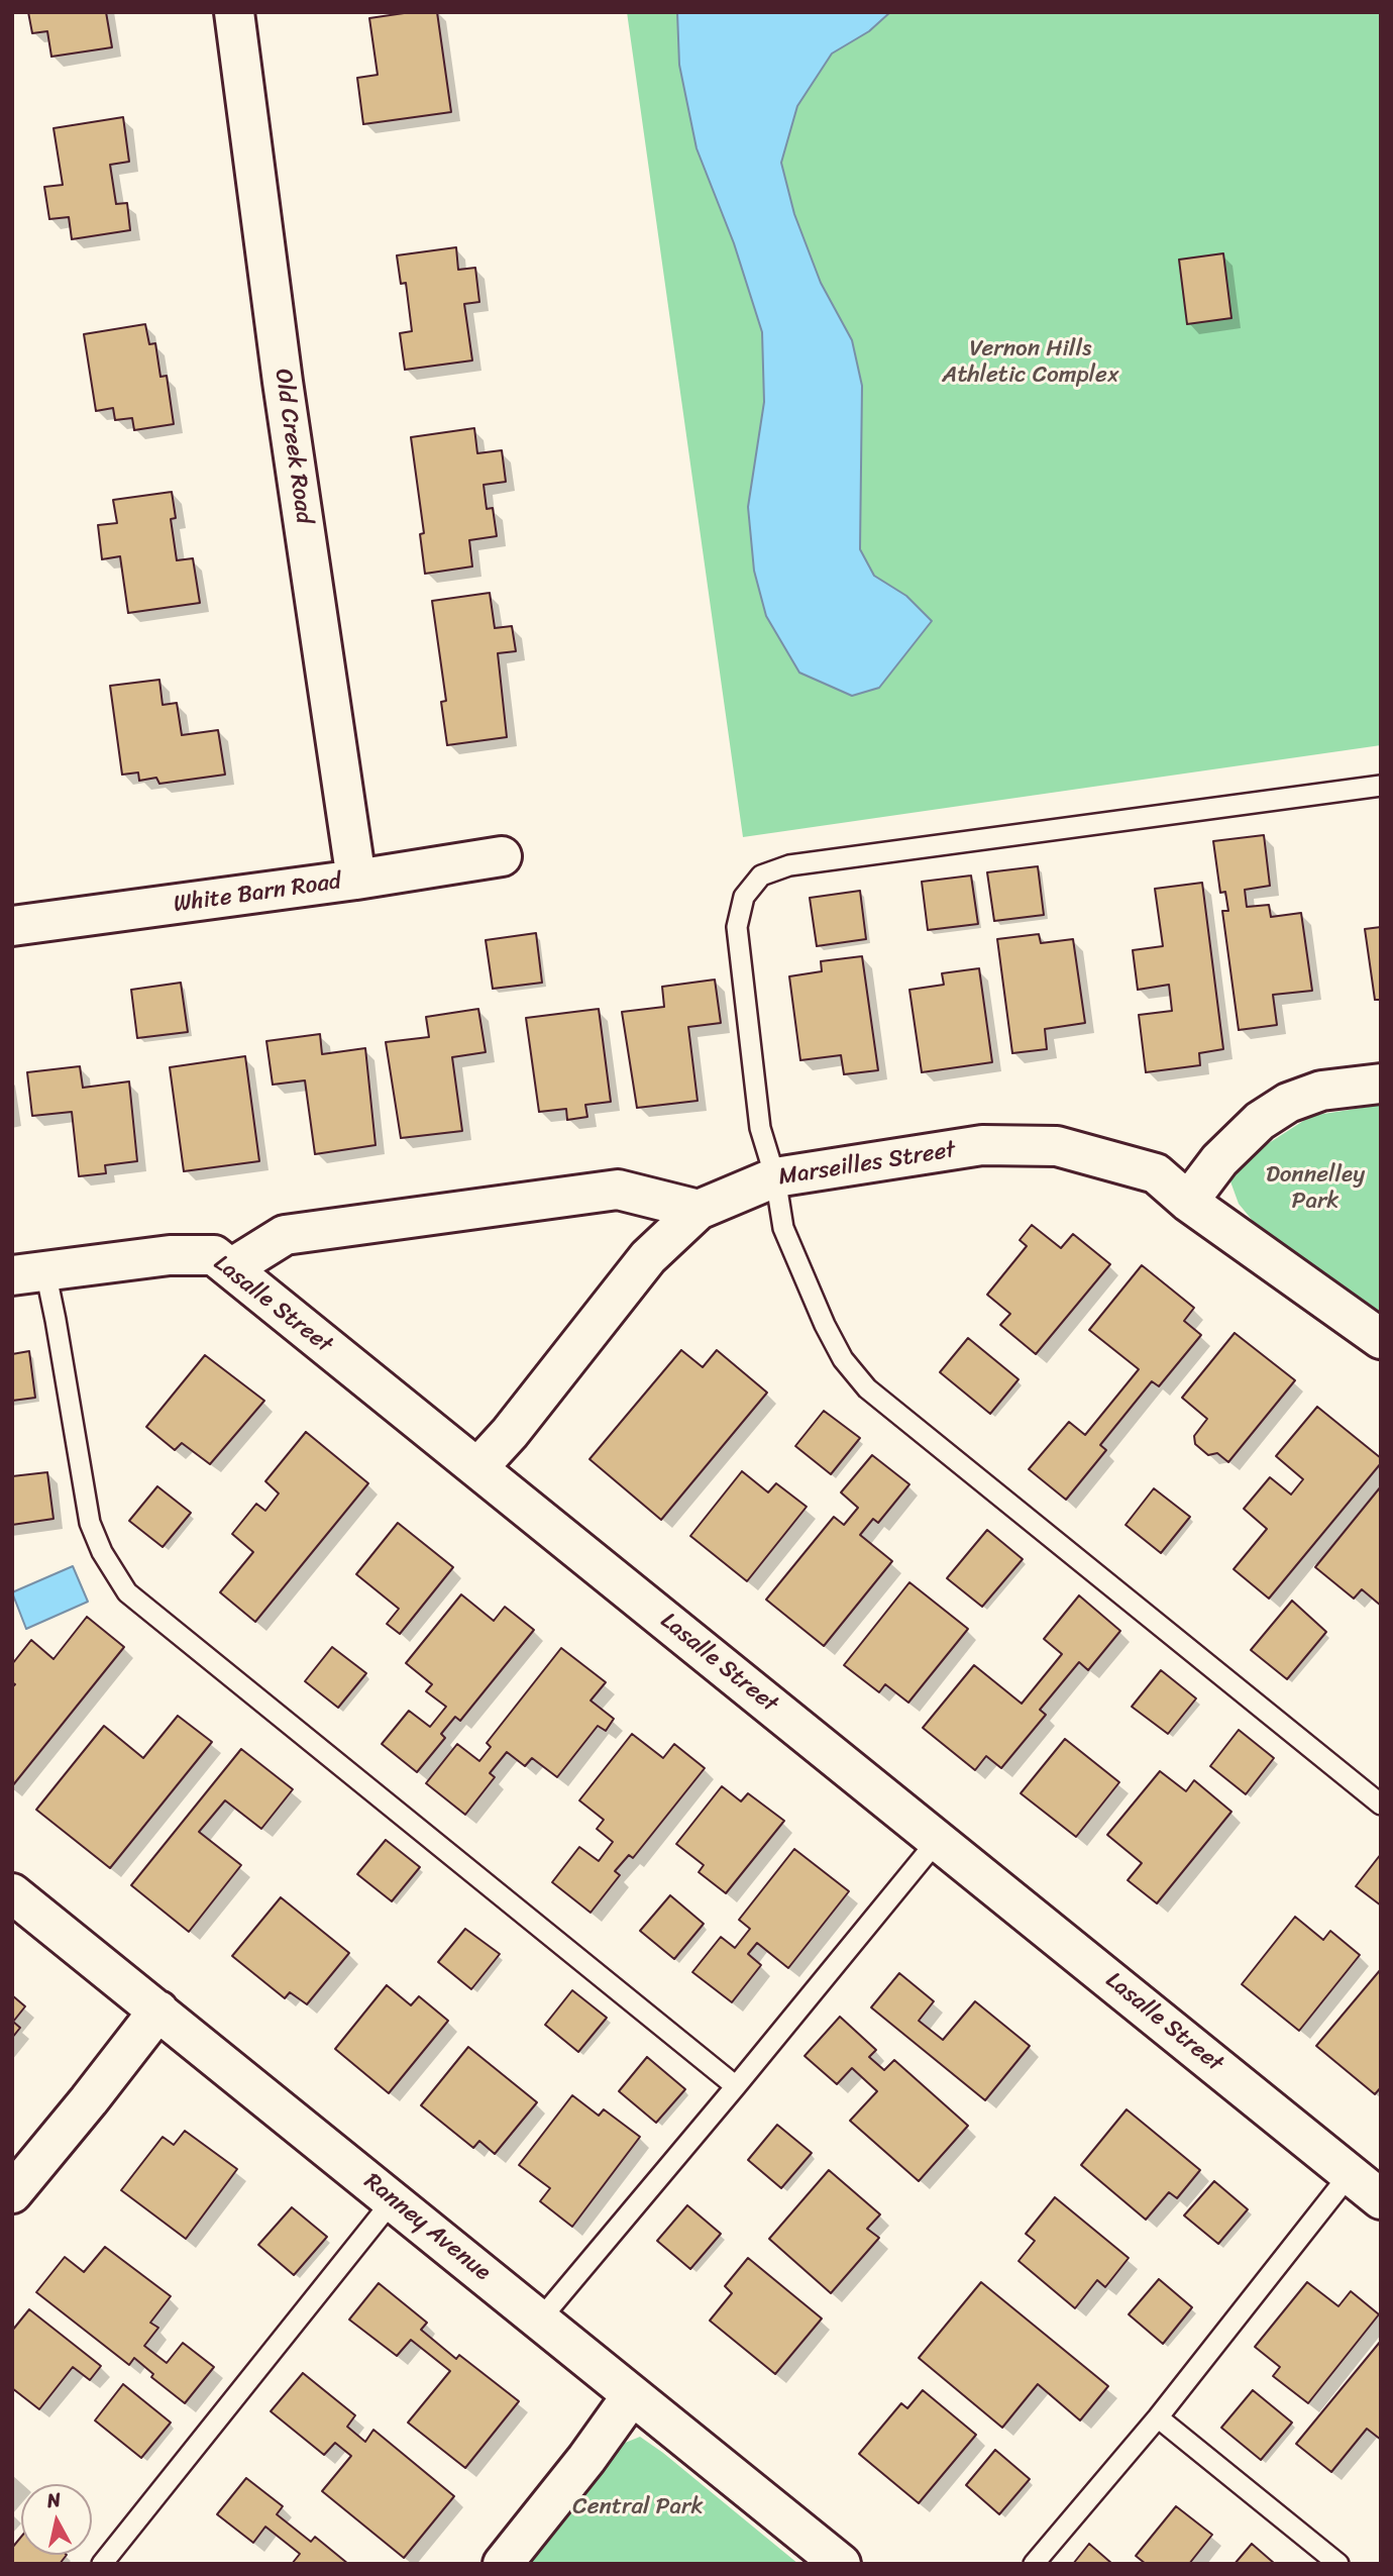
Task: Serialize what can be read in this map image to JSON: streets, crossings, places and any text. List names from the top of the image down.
{
  "streets": {
    "street": [
      "Old Creek Road",
      "White Barn Road",
      "Marseilles Street",
      "Lasalle Street",
      "Ranney Avenue"
    ]
  },
  "crossings": [
    ["Old Creek Road", "White Barn Road"]
  ],
  "parks": ["Vernon Hills Athletic Complex", "Donnelley Park", "Central Park"],
  "north": "top"
}
